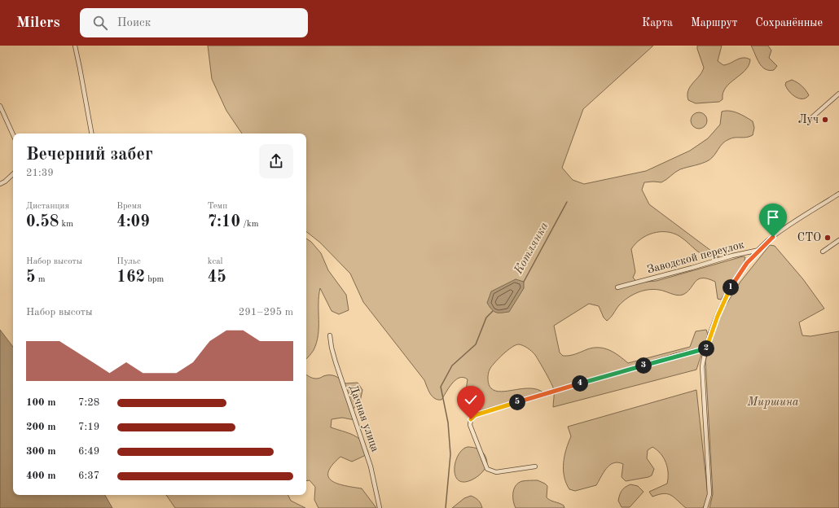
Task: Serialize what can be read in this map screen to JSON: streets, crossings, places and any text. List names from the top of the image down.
{
  "streets": {
    "street": ["Заводской переулок", "Дачная улица"]
  },
  "water": ["Котлянка"],
  "parks": ["Миршина"],
  "places": ["Луч", "СТО"],
  "page": {
    "header": "Milers",
    "search": "Поиск",
    "nav": ["Карта", "Маршрут", "Сохранённые"],
    "heading": ["Вечерний забег", "21:39"],
    "stats": [
      ["Дистанция", "0.58 km"],
      ["Время", "4:09"],
      ["Темп", "7:10 /km"],
      ["Набор высоты", "5 m"],
      ["Пульс", "162 bpm"],
      ["kcal", "45"]
    ],
    "pins": [
      "1",
      "2",
      "3",
      "4",
      "5"
    ],
    "chart": ["Набор высоты", "291–295 m"],
    "list": [
      {
        "name": "100 m",
        "note": "7:28"
      },
      {
        "name": "200 m",
        "note": "7:19"
      },
      {
        "name": "300 m",
        "note": "6:49"
      },
      {
        "name": "400 m",
        "note": "6:37"
      }
    ]
  }
}
